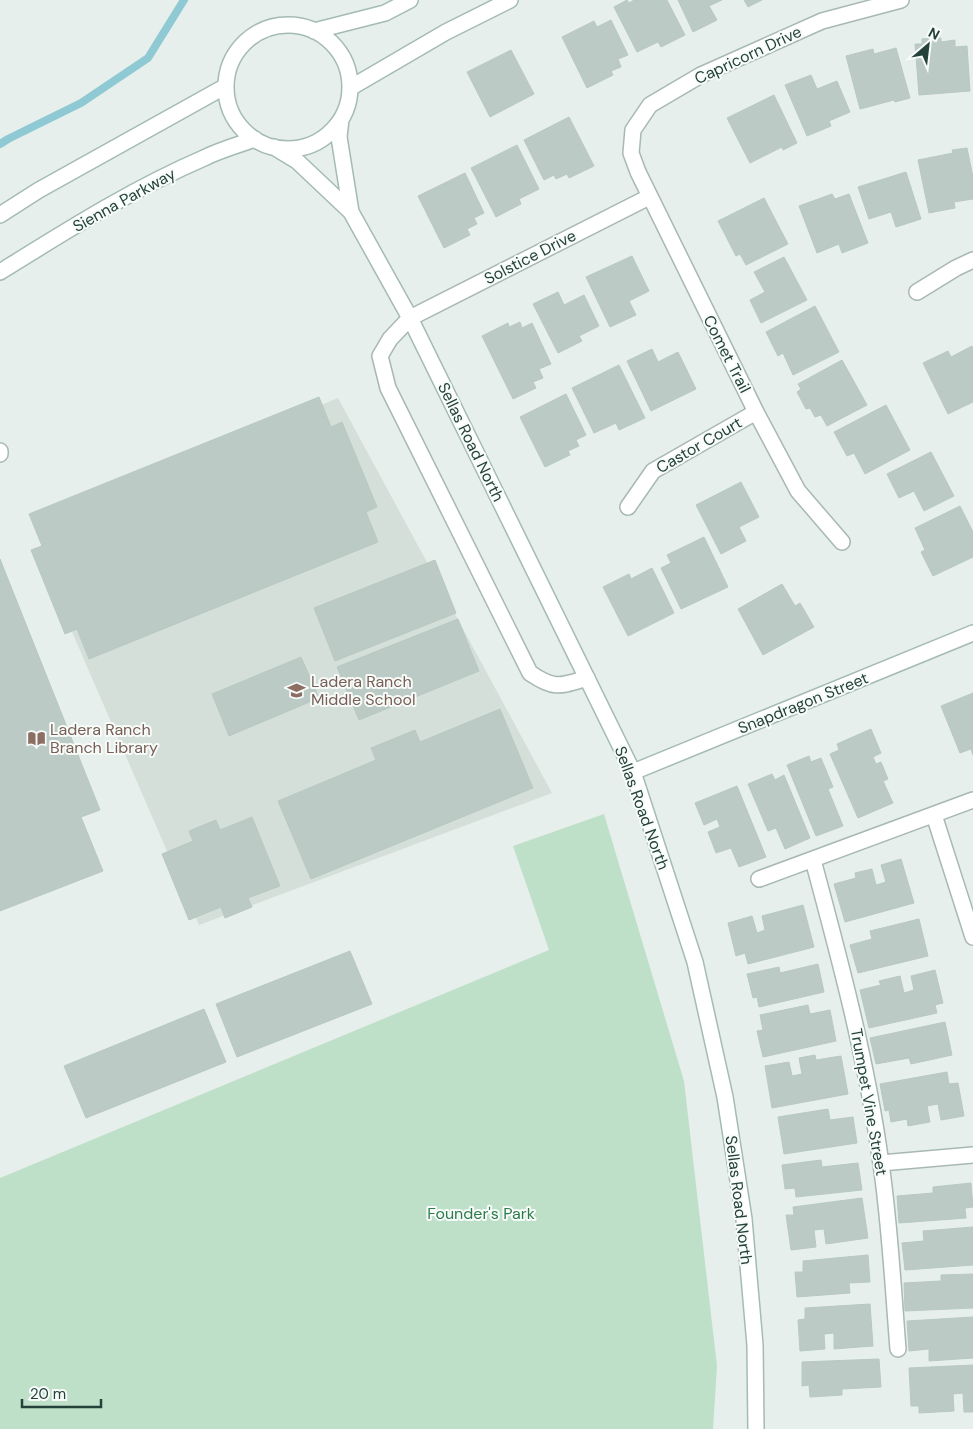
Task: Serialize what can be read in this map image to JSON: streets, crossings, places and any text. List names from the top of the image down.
{
  "streets": {
    "street": [
      "Capricorn Drive",
      "Sienna Parkway",
      "Solstice Drive",
      "Comet Trail",
      "Sellas Road North",
      "Castor Court",
      "Snapdragon Street",
      "Trumpet Vine Street"
    ]
  },
  "crossings": [
    ["Capricorn Drive", "Comet Trail"],
    ["Sienna Parkway", "Sellas Road North"],
    ["Solstice Drive", "Comet Trail"],
    ["Solstice Drive", "Sellas Road North"],
    ["Comet Trail", "Castor Court"],
    ["Sellas Road North", "Snapdragon Street"]
  ],
  "parks": ["Founder's Park"],
  "places": {
    "school or university": ["Ladera Ranch Middle School"],
    "library": ["Ladera Ranch Branch Library"]
  },
  "scale_bar": "20 m",
  "north": "top right"
}
